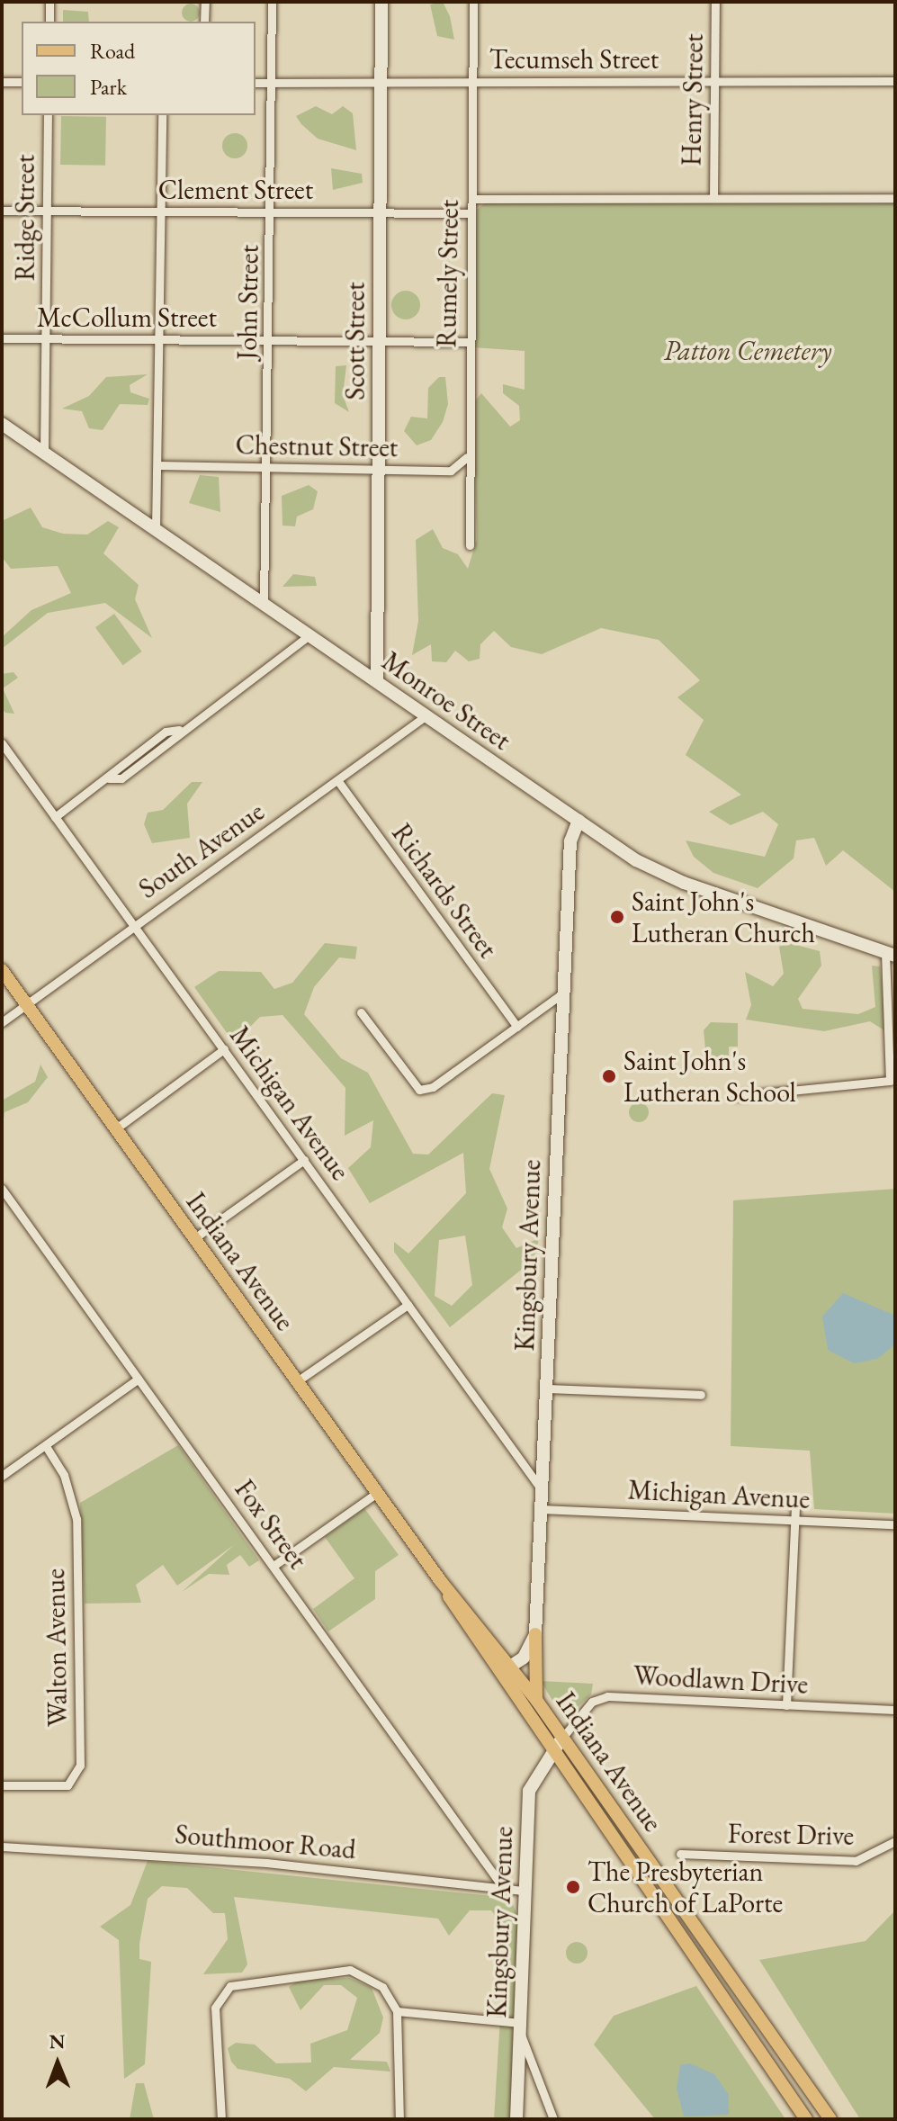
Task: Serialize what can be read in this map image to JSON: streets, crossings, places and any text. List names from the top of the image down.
{
  "streets": {
    "main road": ["Indiana Avenue"],
    "street": [
      "Tecumseh Street",
      "Henry Street",
      "Clement Street",
      "Ridge Street",
      "Rumely Street",
      "John Street",
      "McCollum Street",
      "Scott Street",
      "Chestnut Street",
      "Monroe Street",
      "South Avenue",
      "Richards Street",
      "Michigan Avenue",
      "Kingsbury Avenue",
      "Fox Street",
      "Walton Avenue",
      "Woodlawn Drive",
      "Forest Drive",
      "Southmoor Road"
    ]
  },
  "crossings": [
    ["Tecumseh Street", "Henry Street"],
    ["Tecumseh Street", "Rumely Street"],
    ["Tecumseh Street", "John Street"],
    ["Tecumseh Street", "Scott Street"],
    ["Clement Street", "Ridge Street"],
    ["Clement Street", "Rumely Street"],
    ["Clement Street", "John Street"],
    ["Clement Street", "Scott Street"],
    ["Ridge Street", "McCollum Street"],
    ["Ridge Street", "Monroe Street"],
    ["Rumely Street", "McCollum Street"],
    ["Rumely Street", "Chestnut Street"],
    ["John Street", "McCollum Street"],
    ["John Street", "Chestnut Street"],
    ["John Street", "Monroe Street"],
    ["McCollum Street", "Scott Street"],
    ["Scott Street", "Chestnut Street"],
    ["Scott Street", "Monroe Street"],
    ["Monroe Street", "South Avenue"],
    ["Monroe Street", "Kingsbury Avenue"],
    ["South Avenue", "Richards Street"],
    ["South Avenue", "Michigan Avenue"],
    ["South Avenue", "Indiana Avenue"],
    ["Michigan Avenue", "Kingsbury Avenue"],
    ["Kingsbury Avenue", "Indiana Avenue"],
    ["Kingsbury Avenue", "Woodlawn Drive"],
    ["Kingsbury Avenue", "Southmoor Road"],
    ["Indiana Avenue", "Woodlawn Drive"],
    ["Fox Street", "Southmoor Road"]
  ],
  "parks": ["Patton Cemetery"],
  "places": ["Saint John's Lutheran Church", "Saint John's Lutheran School", "The Presbyterian Church of LaPorte"],
  "legend": ["Road", "Park"],
  "north": "top"
}
